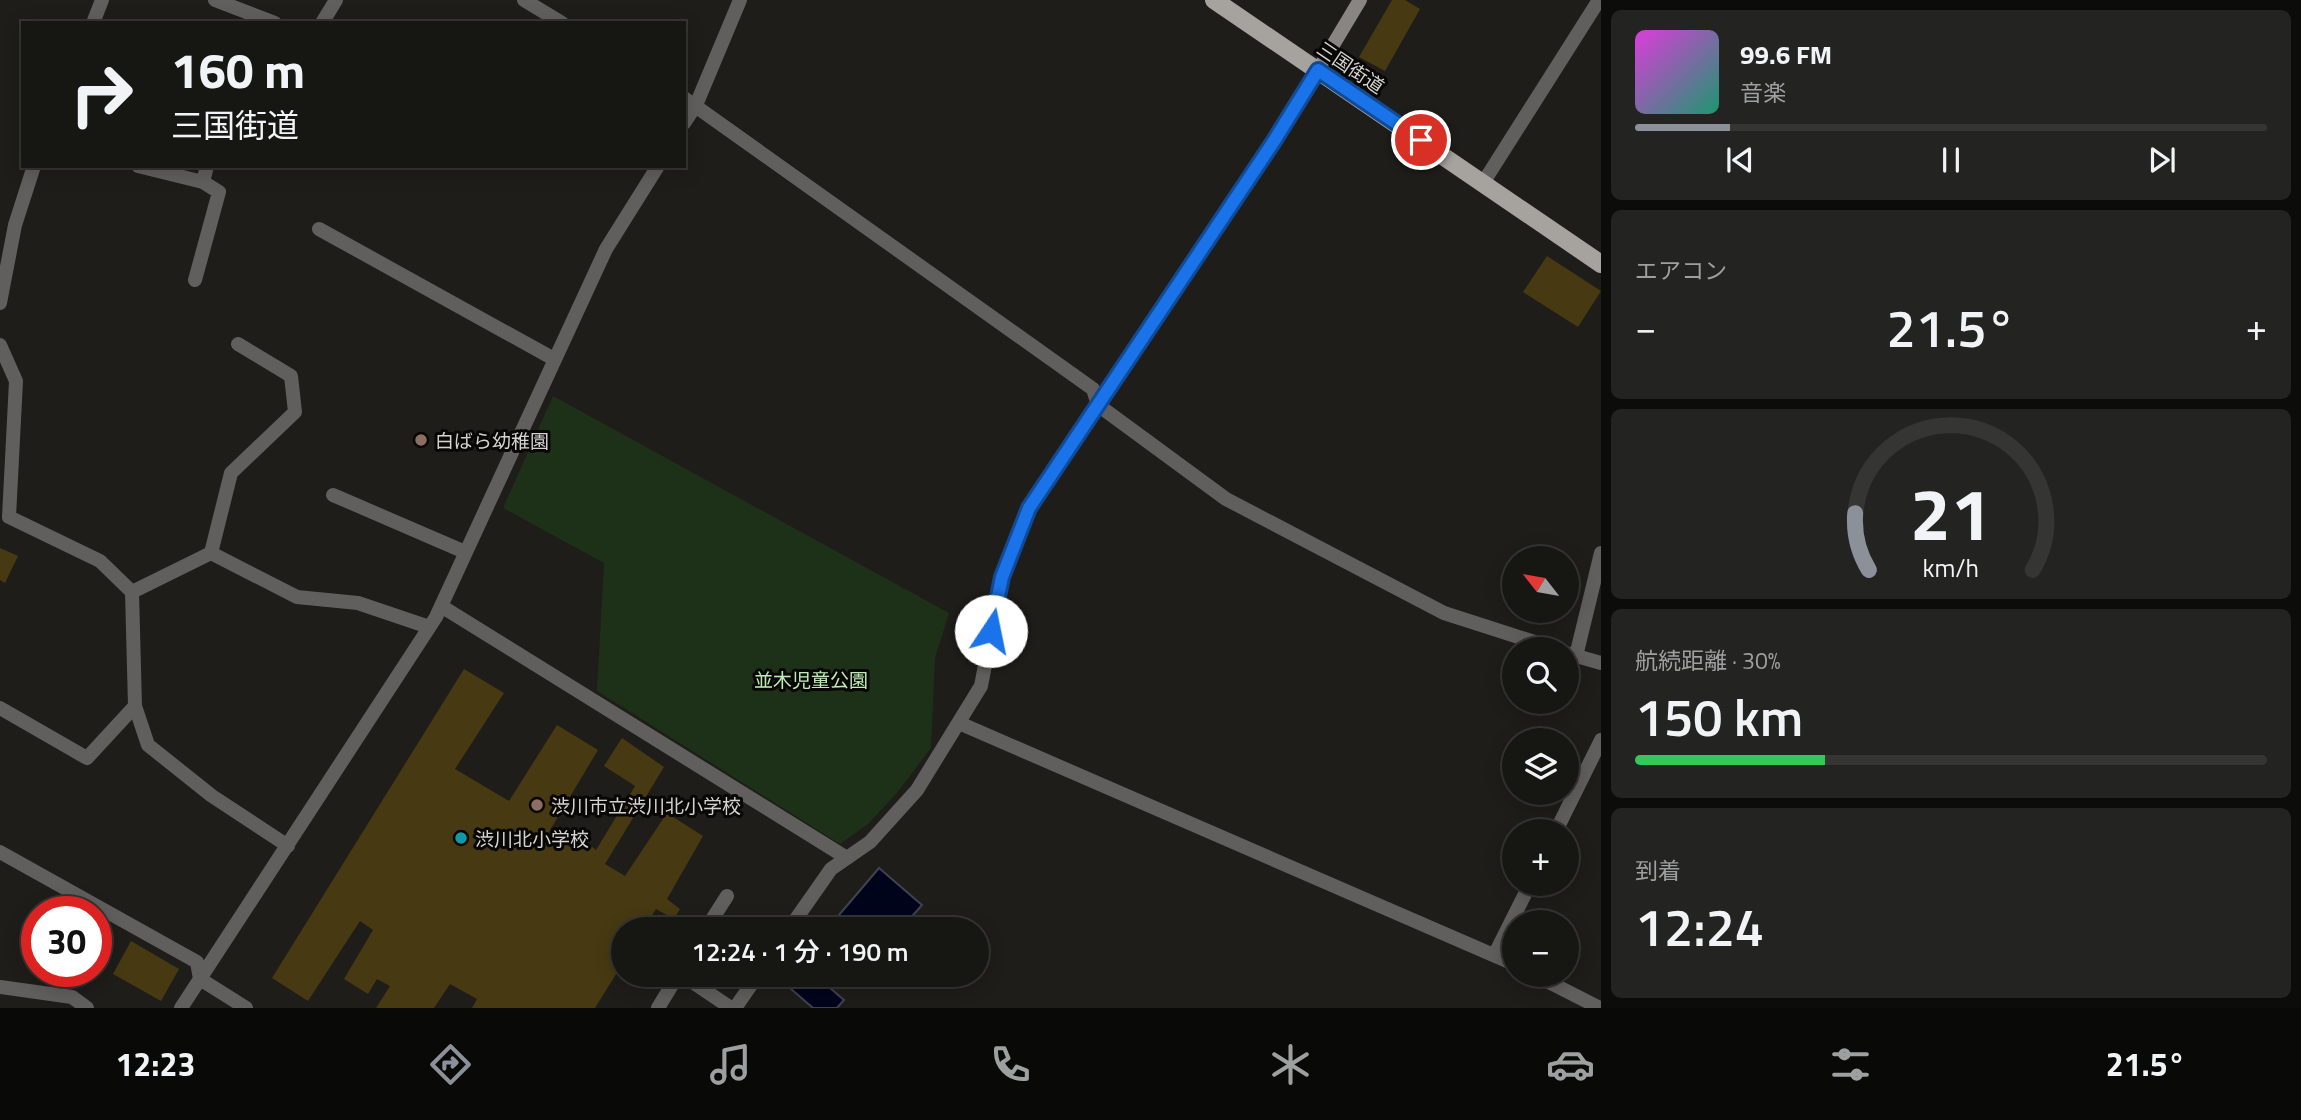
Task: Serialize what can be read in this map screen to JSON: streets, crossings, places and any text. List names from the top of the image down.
{
  "streets": {
    "main road": ["三国街道"]
  },
  "parks": ["並木児童公園"],
  "places": ["白ばら幼稚園", "渋川市立渋川北小学校", "渋川北小学校"],
  "north": "top left",
  "page": {
    "turn": ["160 m", "三国街道"],
    "song": ["99.6 FM", "音楽"],
    "tile": [
      "エアコン",
      ["航続距離 · 30%", "150 km"],
      ["到着", "12:24"]
    ],
    "heat": ["−", "21.5°", "+"],
    "map_buttons": ["+", "−"],
    "limit": "30",
    "trip": "12:24 · 1 分 · 190 m",
    "tabs": ["12:23", "21.5°"],
    "gauge": ["21", "km/h"]
  }
}
